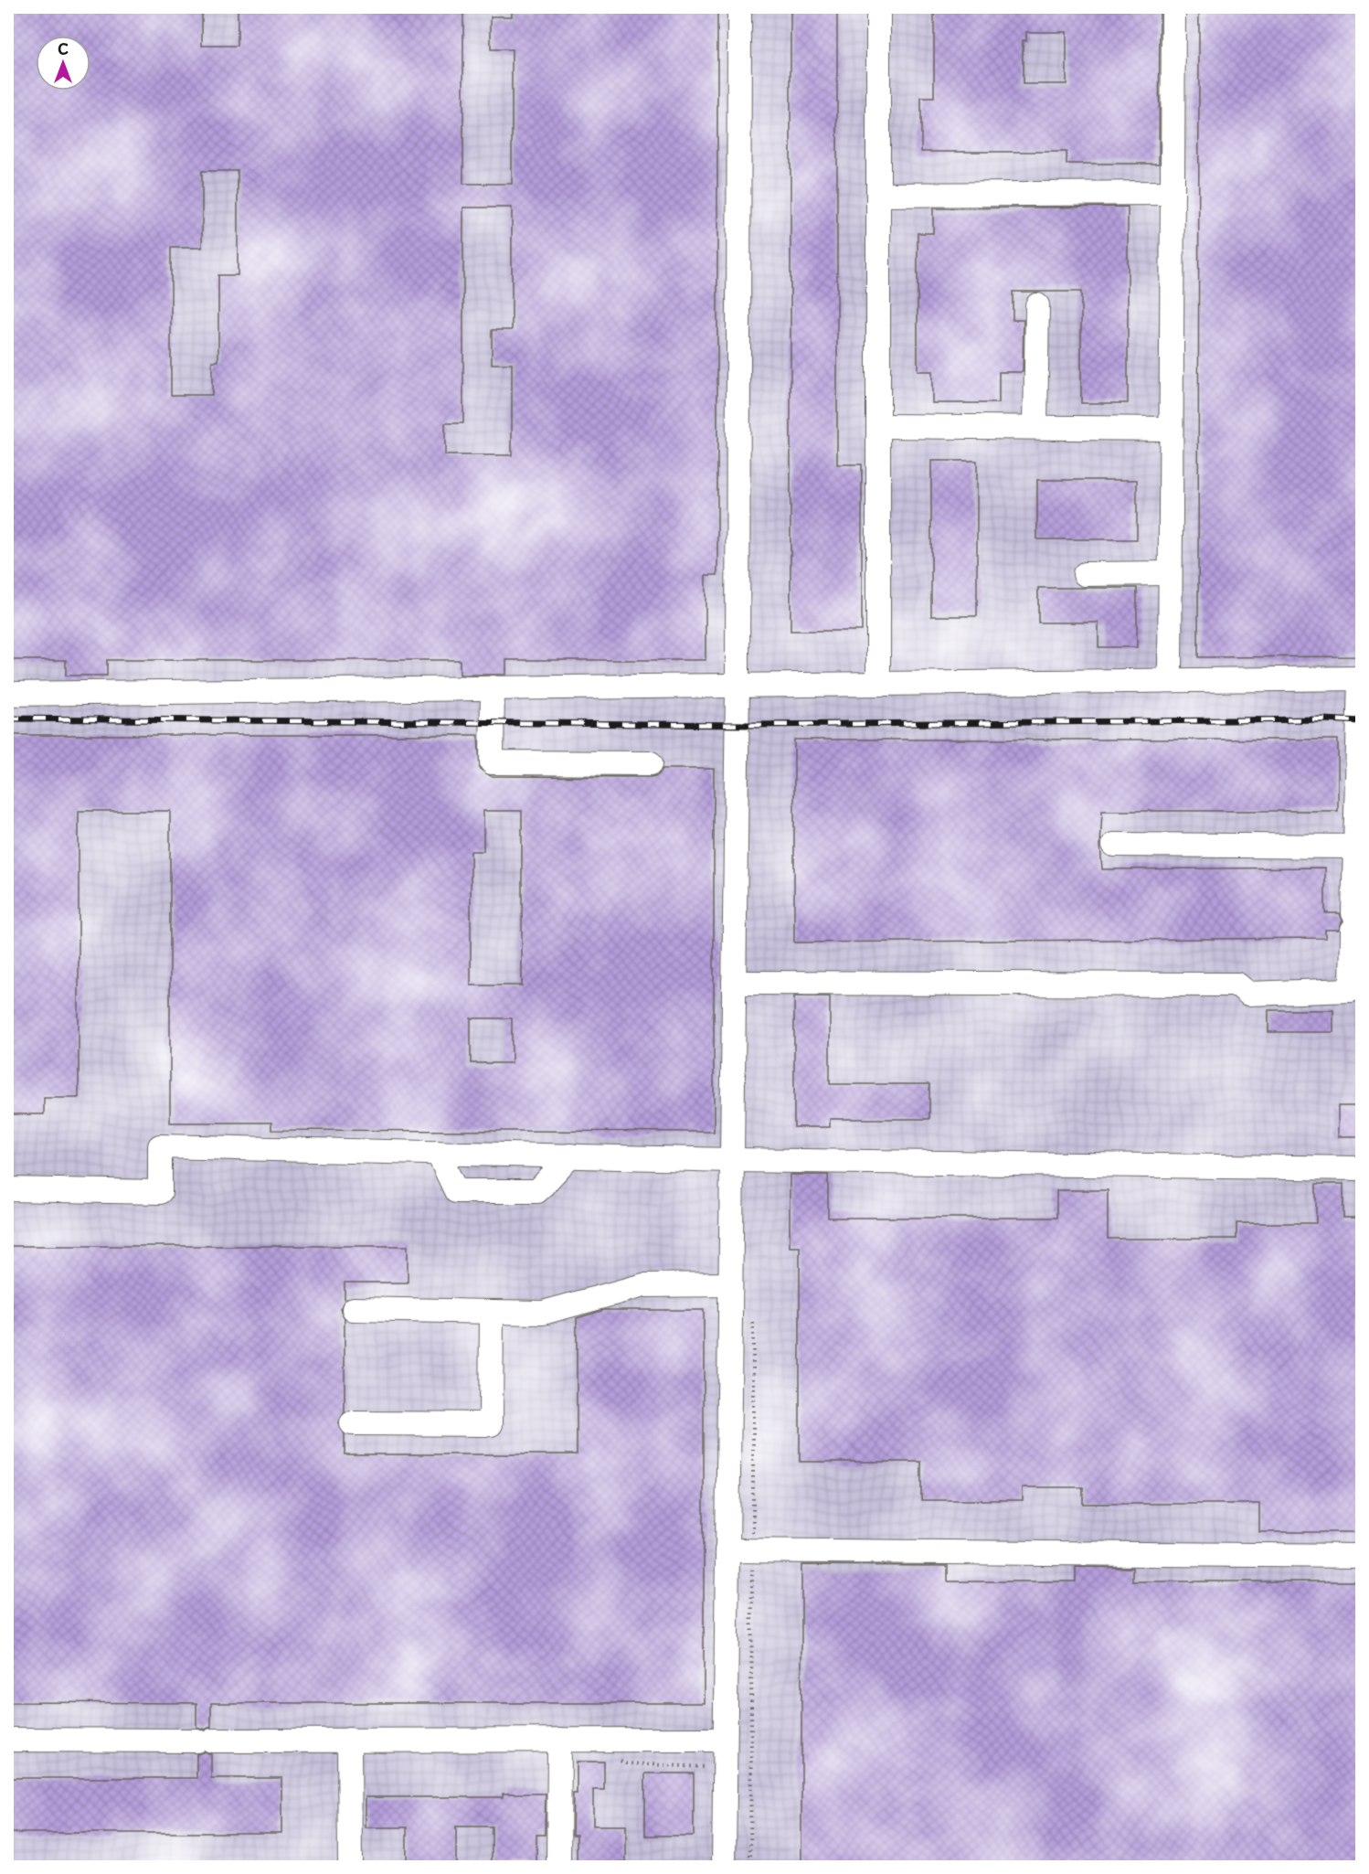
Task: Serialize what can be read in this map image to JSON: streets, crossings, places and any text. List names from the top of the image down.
{
  "north": "top"
}
